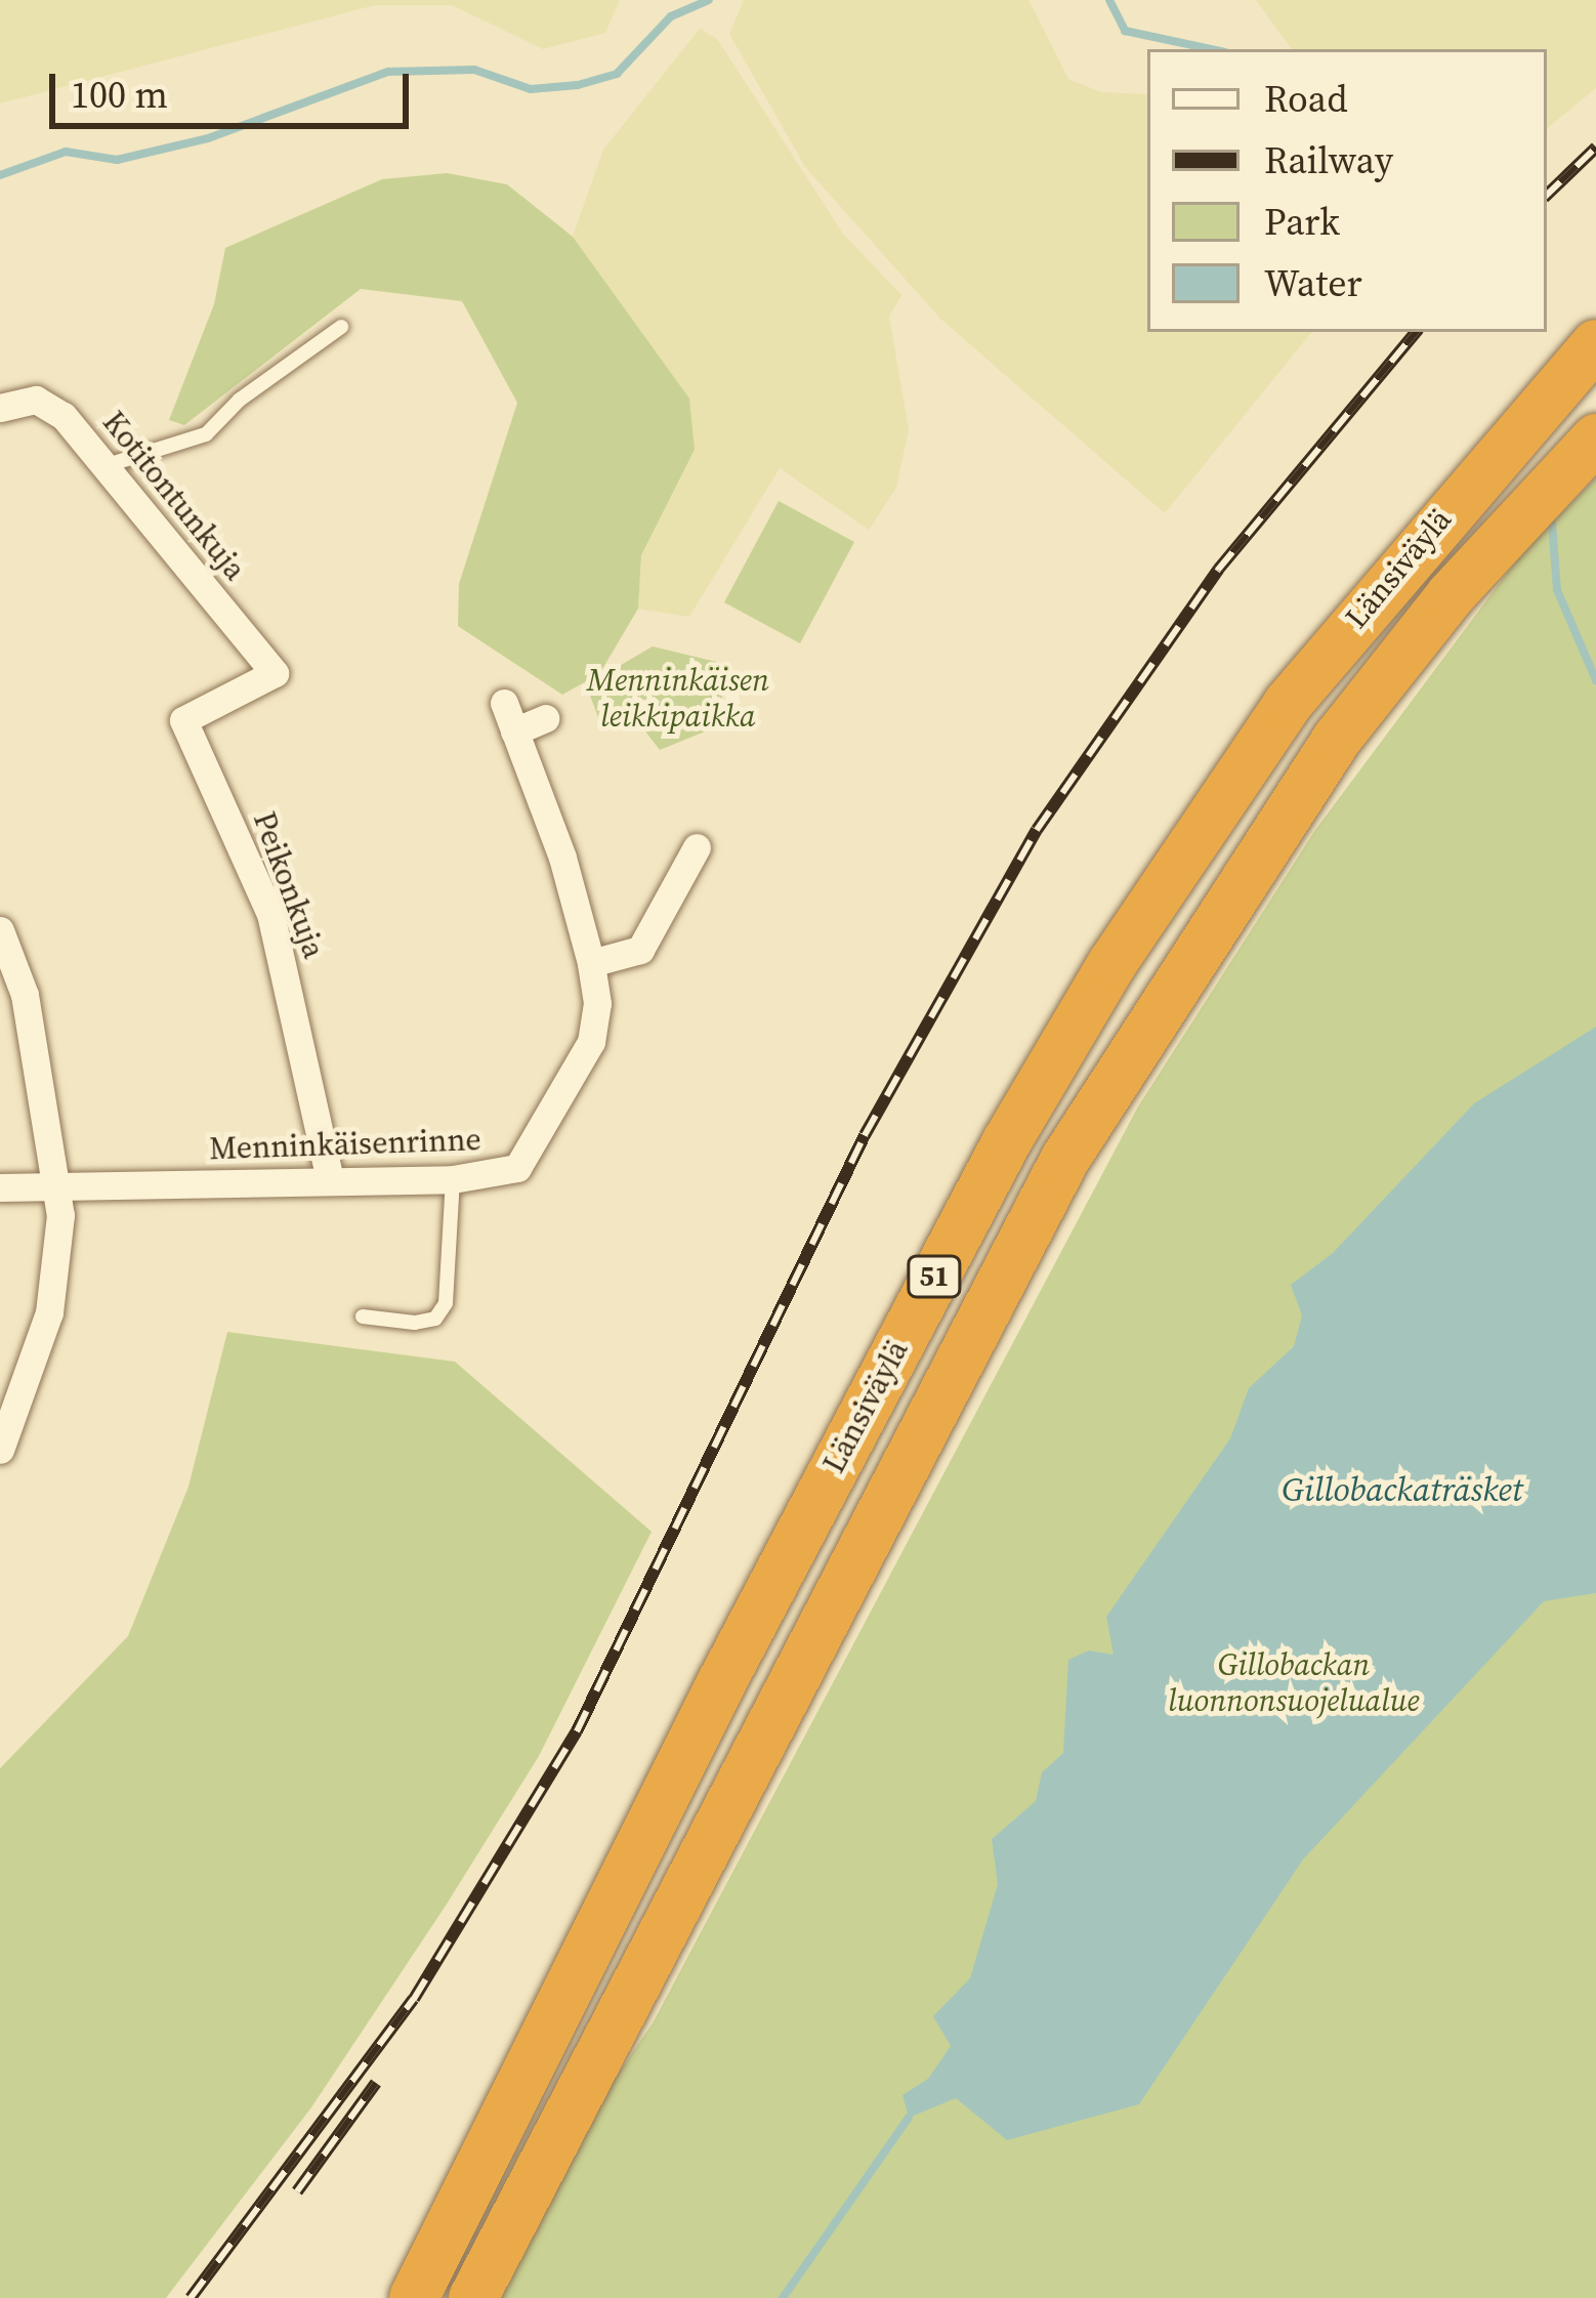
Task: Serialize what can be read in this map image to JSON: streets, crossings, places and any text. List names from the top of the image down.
{
  "streets": {
    "highway": ["Länsiväylä", "51"],
    "street": ["Kotitontunkuja", "Peikonkuja", "Menninkäisenrinne"]
  },
  "crossings": [
    ["Kotitontunkuja", "Peikonkuja"],
    ["Peikonkuja", "Menninkäisenrinne"]
  ],
  "water": ["Gillobackaträsket"],
  "parks": ["Menninkäisen leikkipaikka", "Gillobackan luonnonsuojelualue"],
  "legend": [
    "Road",
    "Railway",
    "Park",
    "Water"
  ],
  "scale_bar": "100 m"
}
